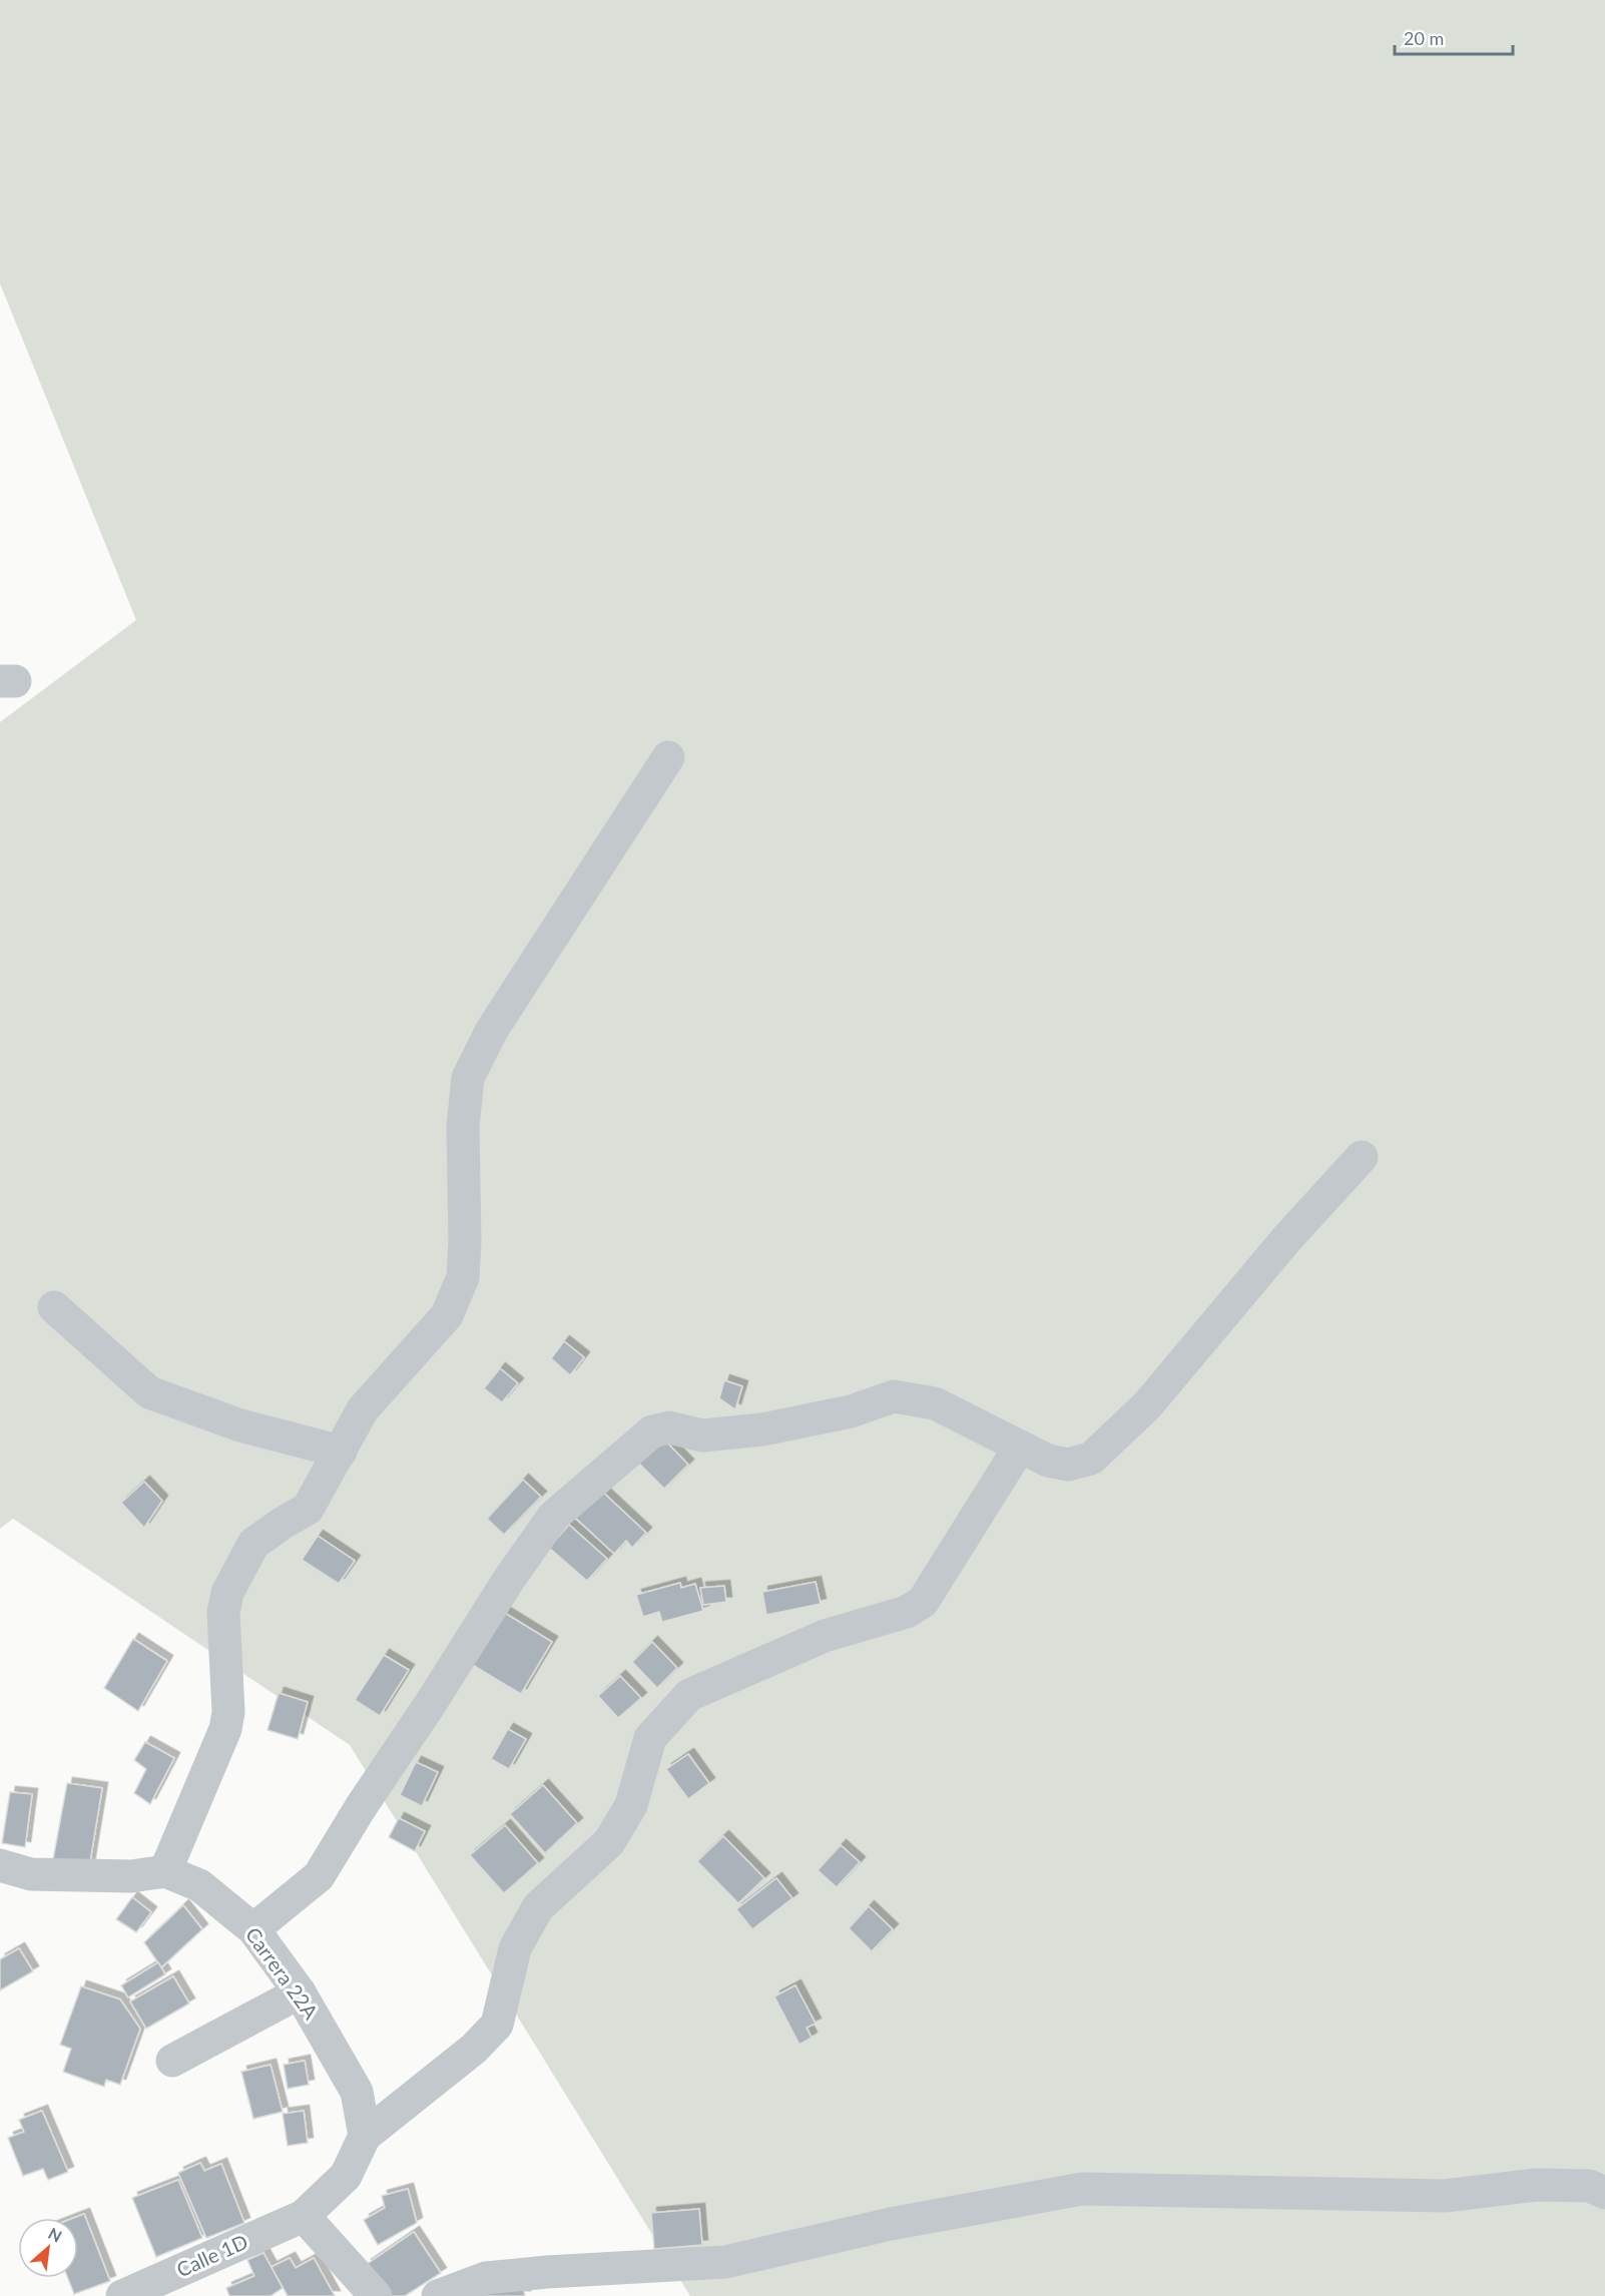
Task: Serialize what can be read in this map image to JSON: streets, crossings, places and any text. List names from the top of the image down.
{
  "streets": {
    "street": ["Carrera 22A", "Calle 1D"]
  },
  "scale_bar": "20 m",
  "north": "top right"
}
